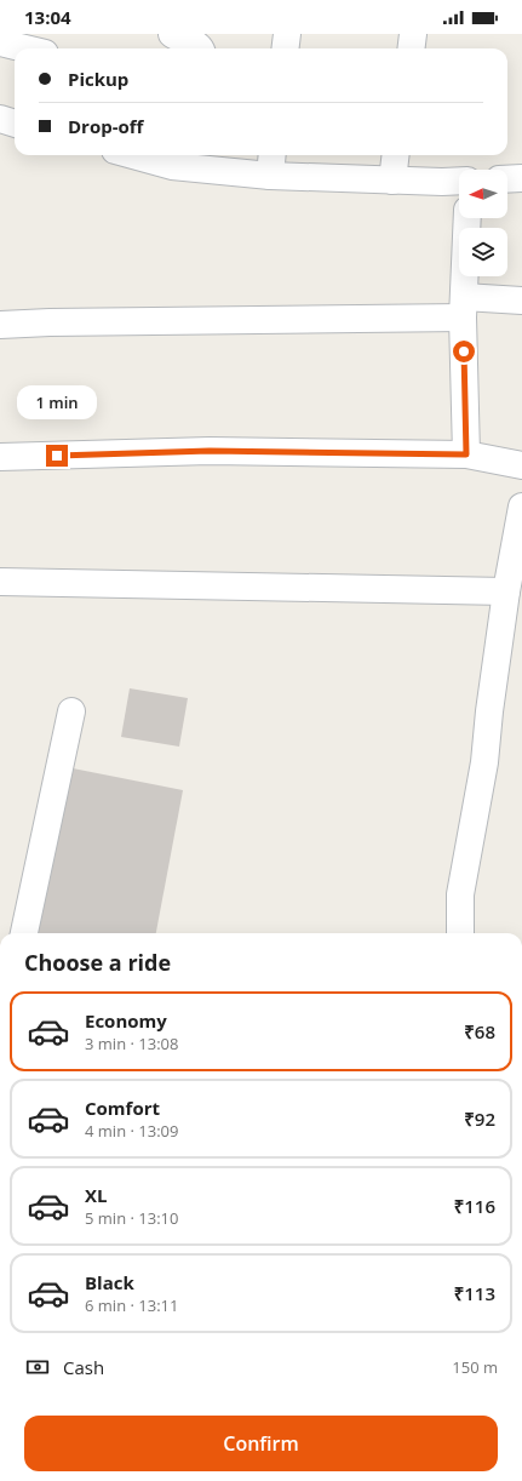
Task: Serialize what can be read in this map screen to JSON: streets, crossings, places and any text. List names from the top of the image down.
{
  "north": "left",
  "page": {
    "status": "13:04",
    "banner": ["Pickup", "Drop-off"],
    "bubble": "1 min",
    "heading": "Choose a ride",
    "list": [
      {
        "name": "Economy",
        "note": "3 min · 13:08",
        "value": "₹68"
      },
      {
        "name": "Comfort",
        "note": "4 min · 13:09",
        "value": "₹92"
      },
      {
        "name": "XL",
        "note": "5 min · 13:10",
        "value": "₹116"
      },
      {
        "name": "Black",
        "note": "6 min · 13:11",
        "value": "₹113"
      }
    ],
    "pay": ["Cash", "150 m"],
    "buttons": "Confirm"
  }
}
